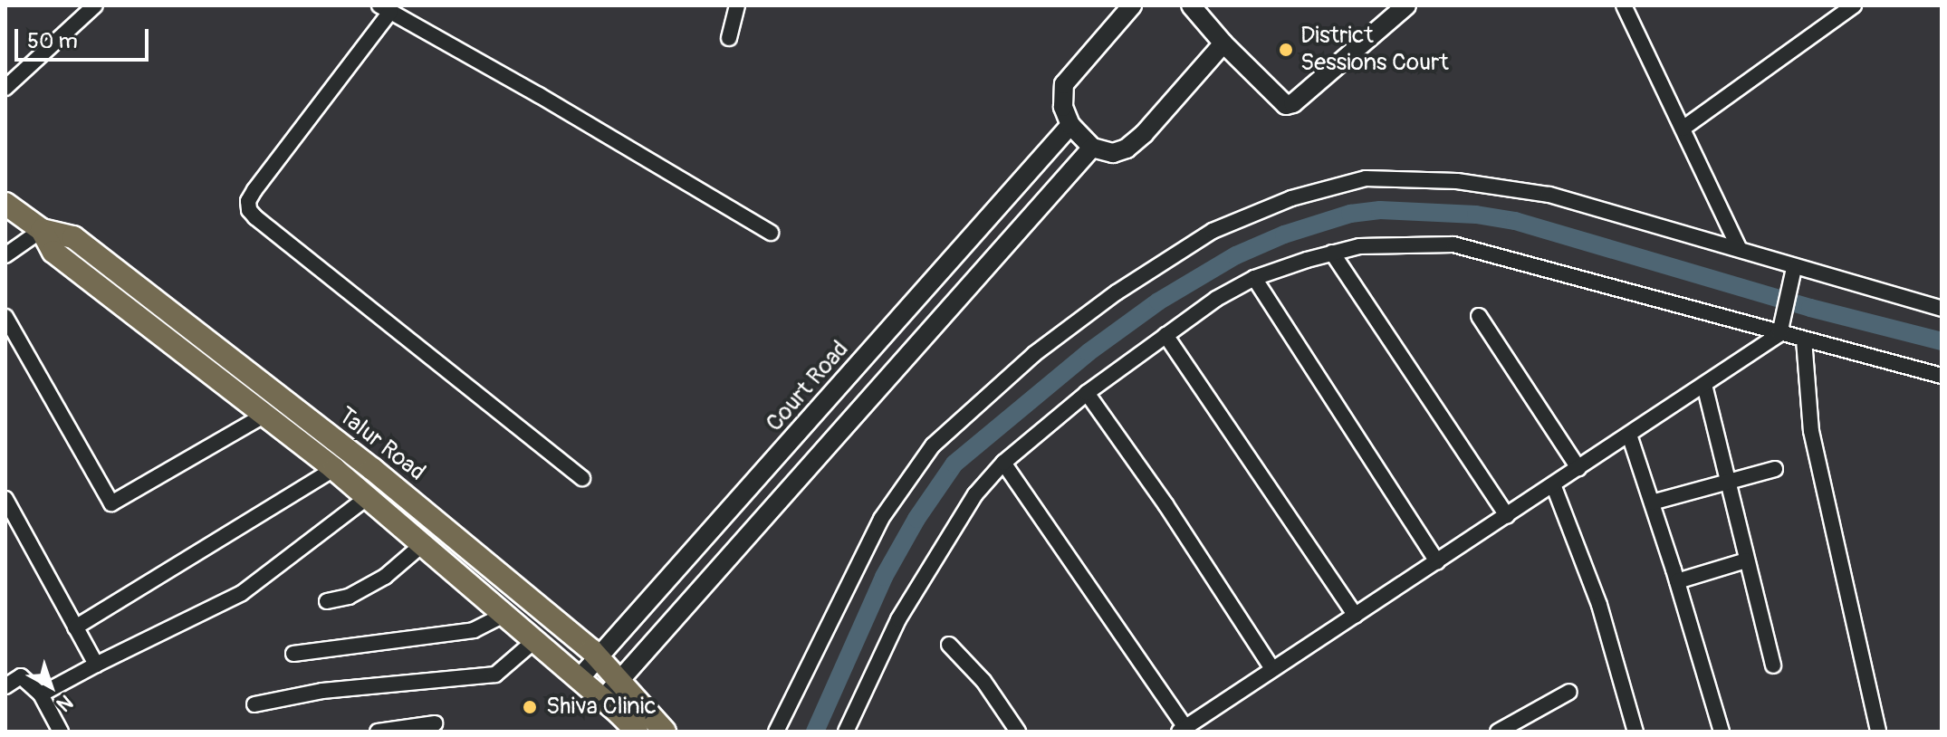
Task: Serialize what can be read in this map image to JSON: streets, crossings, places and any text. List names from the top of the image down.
{
  "streets": {
    "main road": ["Talur Road"],
    "street": ["Court Road"]
  },
  "crossings": [
    ["Court Road", "Talur Road"]
  ],
  "places": ["District Sessions Court", "Shiva Clinic"],
  "scale_bar": "50 m",
  "north": "bottom right"
}
